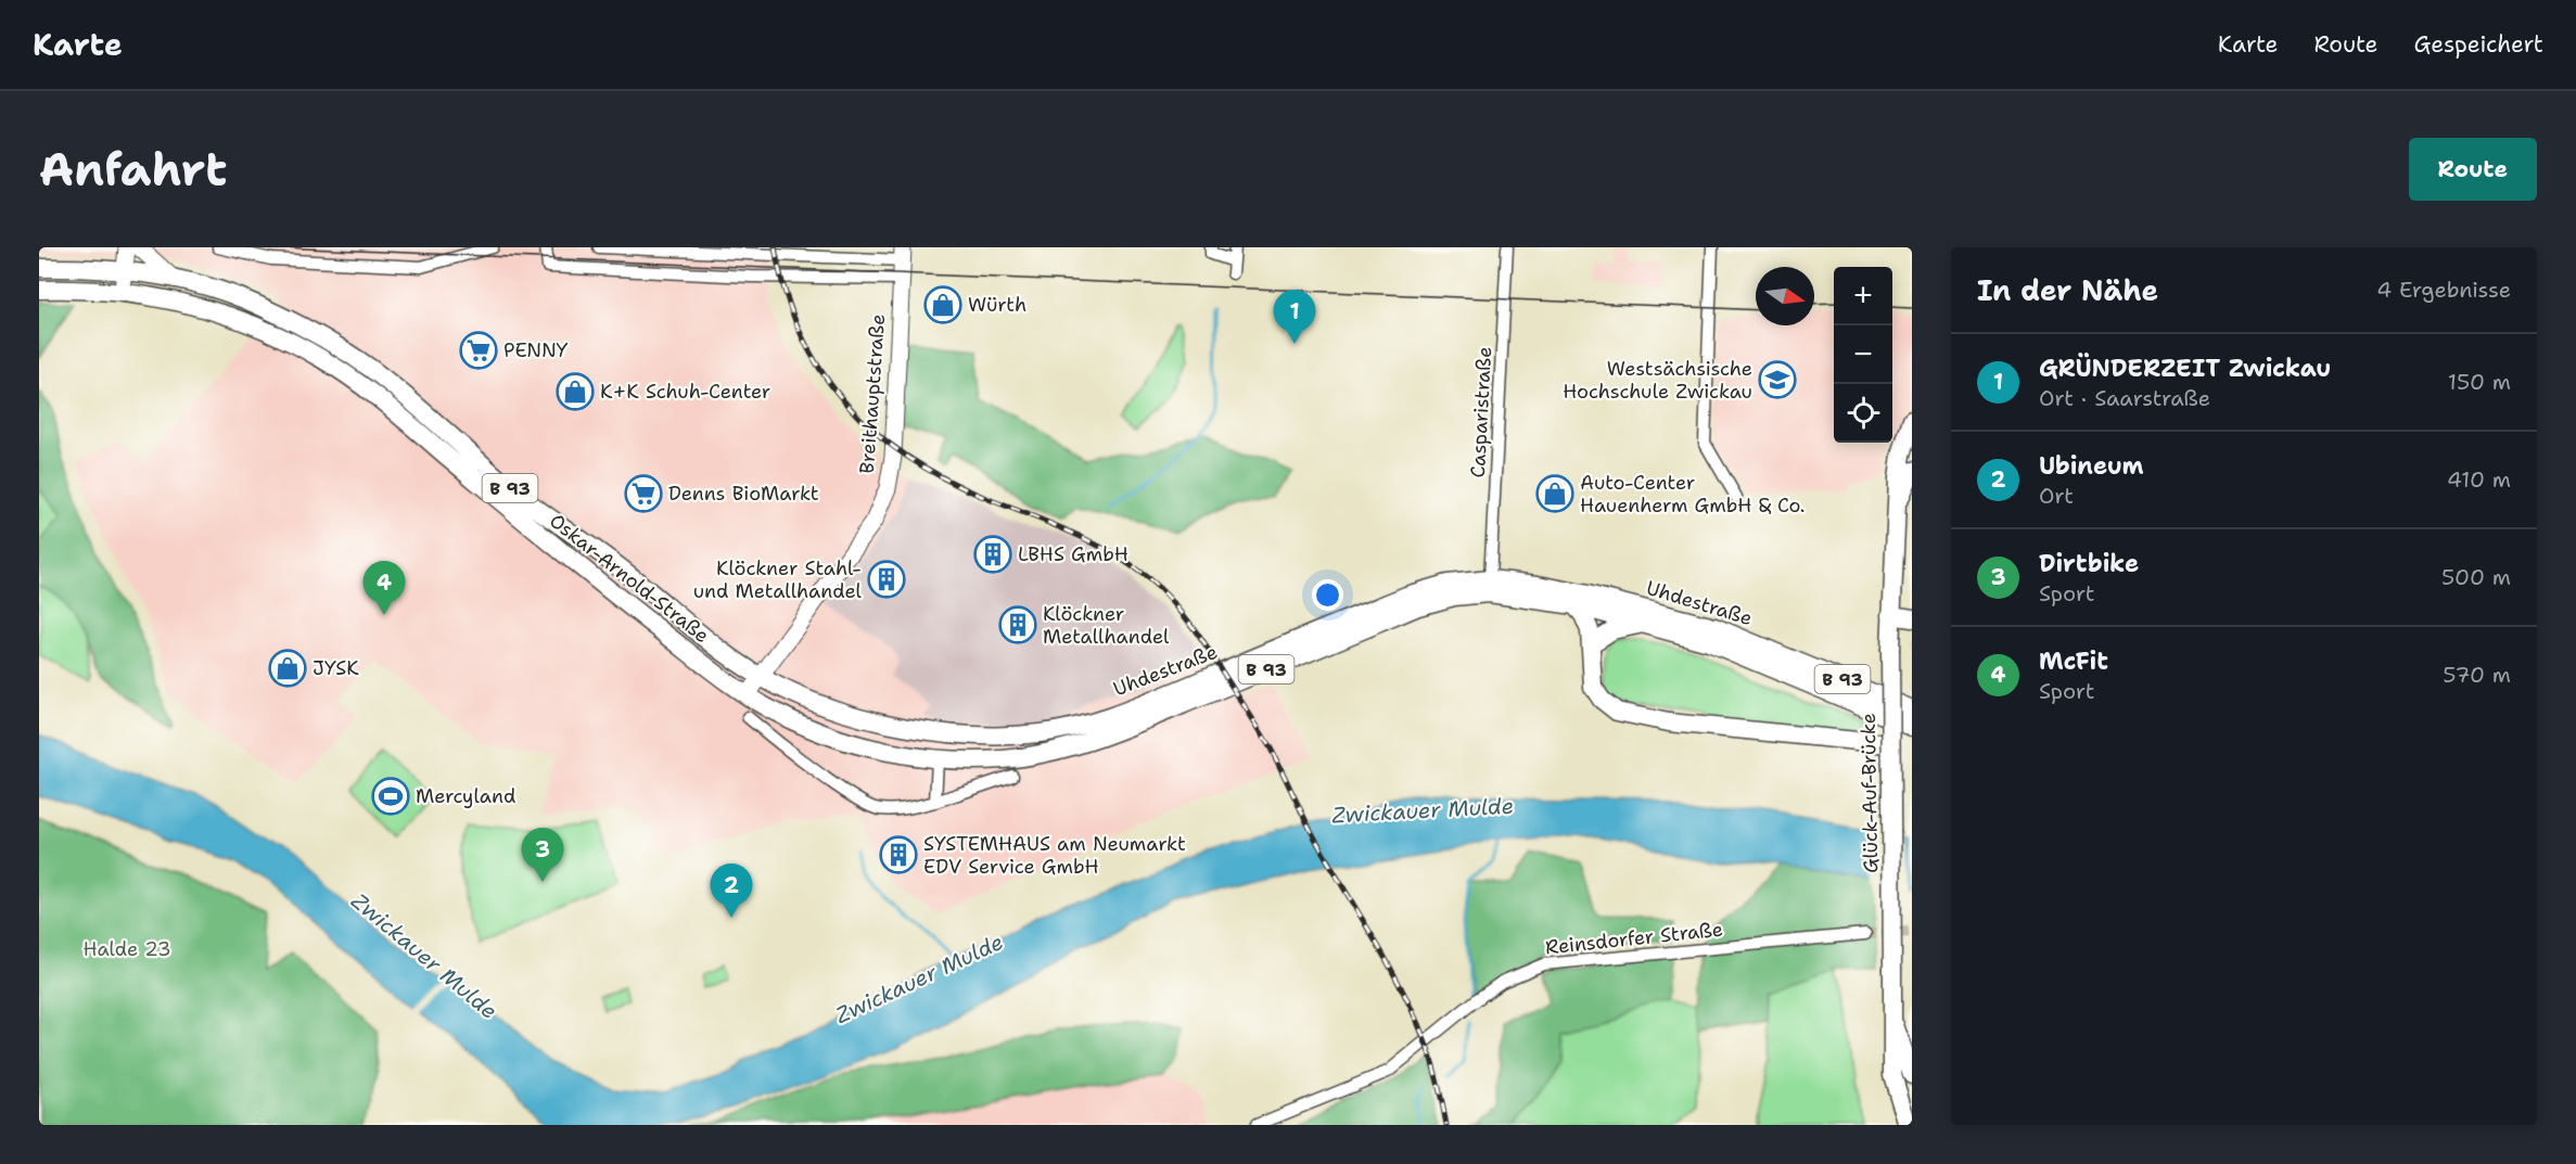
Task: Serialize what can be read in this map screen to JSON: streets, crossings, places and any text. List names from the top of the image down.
{
  "streets": {
    "main road": [
      "Breithauptstraße",
      "B 93",
      "Oskar-Arnold-Straße",
      "Uhdestraße",
      "Glück-Auf-Brücke"
    ],
    "street": ["Casparistraße", "Reinsdorfer Straße"]
  },
  "crossings": [
    ["Breithauptstraße", "Oskar-Arnold-Straße"],
    ["Breithauptstraße", "Uhdestraße"],
    ["Casparistraße", "Uhdestraße"],
    ["Oskar-Arnold-Straße", "Uhdestraße"]
  ],
  "water": ["Zwickauer Mulde"],
  "parks": ["Halde 23"],
  "places": {
    "shop": [
      "Würth",
      "K+K Schuh-Center",
      "Auto-Center Hauenherm GmbH & Co.",
      "JYSK"
    ],
    "supermarket": ["PENNY", "Denns BioMarkt"],
    "school or university": ["Westsächsische Hochschule Zwickau"],
    "building": [
      "LBHS GmbH",
      "Klöckner Stahl- und Metallhandel",
      "Klöckner Metallhandel",
      "SYSTEMHAUS am Neumarkt EDV Service GmbH"
    ],
    "sports": ["Mercyland"]
  },
  "north": "right",
  "page": {
    "header": "Karte",
    "nav": ["Karte", "Route", "Gespeichert"],
    "buttons": "Route",
    "title": "Anfahrt",
    "heading": ["In der Nähe", "4 Ergebnisse"],
    "map_buttons": ["+", "−"],
    "pins": [
      "1",
      "4",
      "3",
      "2"
    ],
    "list": [
      {
        "mark": "1",
        "name": "GRÜNDERZEIT Zwickau",
        "note": "Ort · Saarstraße",
        "value": "150 m"
      },
      {
        "mark": "2",
        "name": "Ubineum",
        "note": "Ort",
        "value": "410 m"
      },
      {
        "mark": "3",
        "name": "Dirtbike",
        "note": "Sport",
        "value": "500 m"
      },
      {
        "mark": "4",
        "name": "McFit",
        "note": "Sport",
        "value": "570 m"
      }
    ]
  }
}
